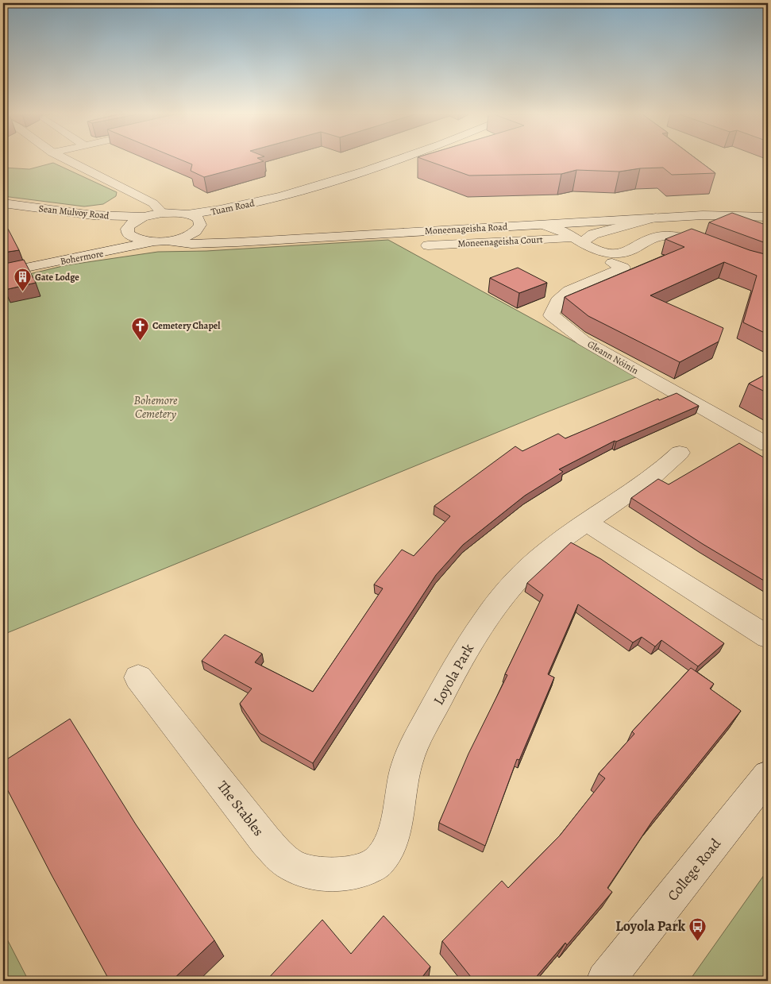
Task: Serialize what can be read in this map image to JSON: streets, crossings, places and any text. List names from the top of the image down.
{
  "streets": {
    "main road": [
      "Tuam Road",
      "Sean Mulvoy Road",
      "Moneenageisha Road",
      "Moneenageisha Court",
      "Bohermore",
      "Gleann Nóinín",
      "Loyola Park",
      "The Stables",
      "College Road"
    ]
  },
  "crossings": [
    ["Tuam Road", "Sean Mulvoy Road"],
    ["Tuam Road", "Moneenageisha Road"],
    ["Tuam Road", "Bohermore"],
    ["Sean Mulvoy Road", "Moneenageisha Road"],
    ["Sean Mulvoy Road", "Bohermore"],
    ["Moneenageisha Road", "Moneenageisha Court"],
    ["Moneenageisha Road", "Bohermore"],
    ["Loyola Park", "The Stables"]
  ],
  "parks": ["Bohemore Cemetery"],
  "places": {
    "building": ["Gate Lodge"],
    "church": ["Cemetery Chapel"],
    "bus stop": ["Loyola Park"]
  }
}
